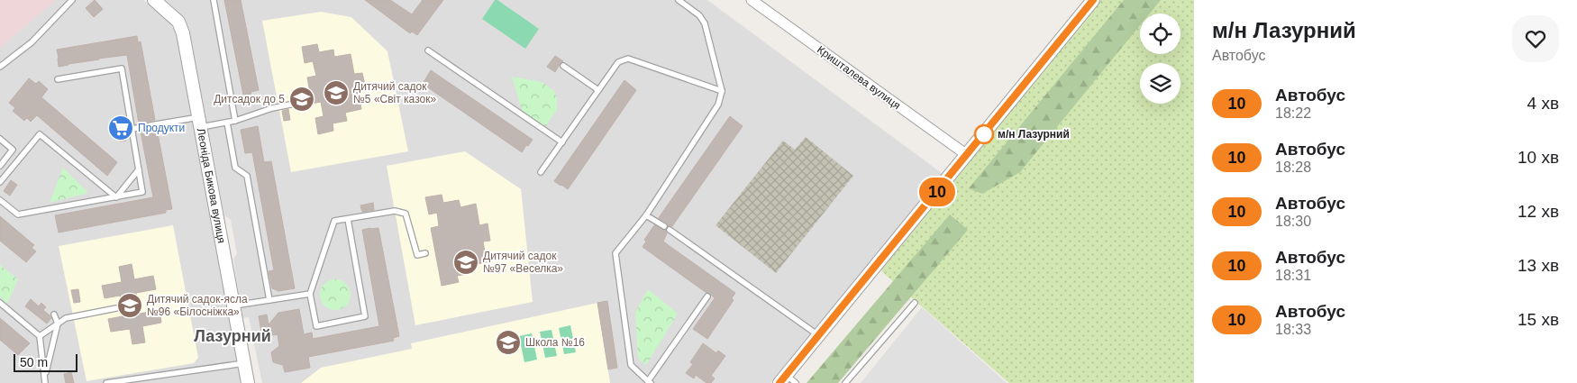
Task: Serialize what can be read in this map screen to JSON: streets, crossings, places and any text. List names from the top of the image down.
{
  "streets": {
    "street": ["Кришталева вулиця", "Леоніда Бикова вулиця"]
  },
  "districts": ["Лазурний"],
  "places": {
    "school or university": [
      "Дитячий садок №5 «Світ казок»",
      "Дитсадок до 5",
      "Дитячий садок №97 «Веселка»",
      "Дитячий садок-ясла №96 «Білосніжка»",
      "Школа №16"
    ],
    "supermarket": ["Продукти"],
    "other": ["м/н Лазурний"]
  },
  "lines": ["bus line 10"],
  "scale_bar": "50 m",
  "page": {
    "on_map": "10",
    "heading": ["м/н Лазурний", "Автобус"],
    "list": [
      {
        "mark": "10",
        "name": "Автобус",
        "note": "18:22",
        "value": "4 хв"
      },
      {
        "mark": "10",
        "name": "Автобус",
        "note": "18:28",
        "value": "10 хв"
      },
      {
        "mark": "10",
        "name": "Автобус",
        "note": "18:30",
        "value": "12 хв"
      },
      {
        "mark": "10",
        "name": "Автобус",
        "note": "18:31",
        "value": "13 хв"
      },
      {
        "mark": "10",
        "name": "Автобус",
        "note": "18:33",
        "value": "15 хв"
      }
    ],
    "scale": "50 m"
  }
}
